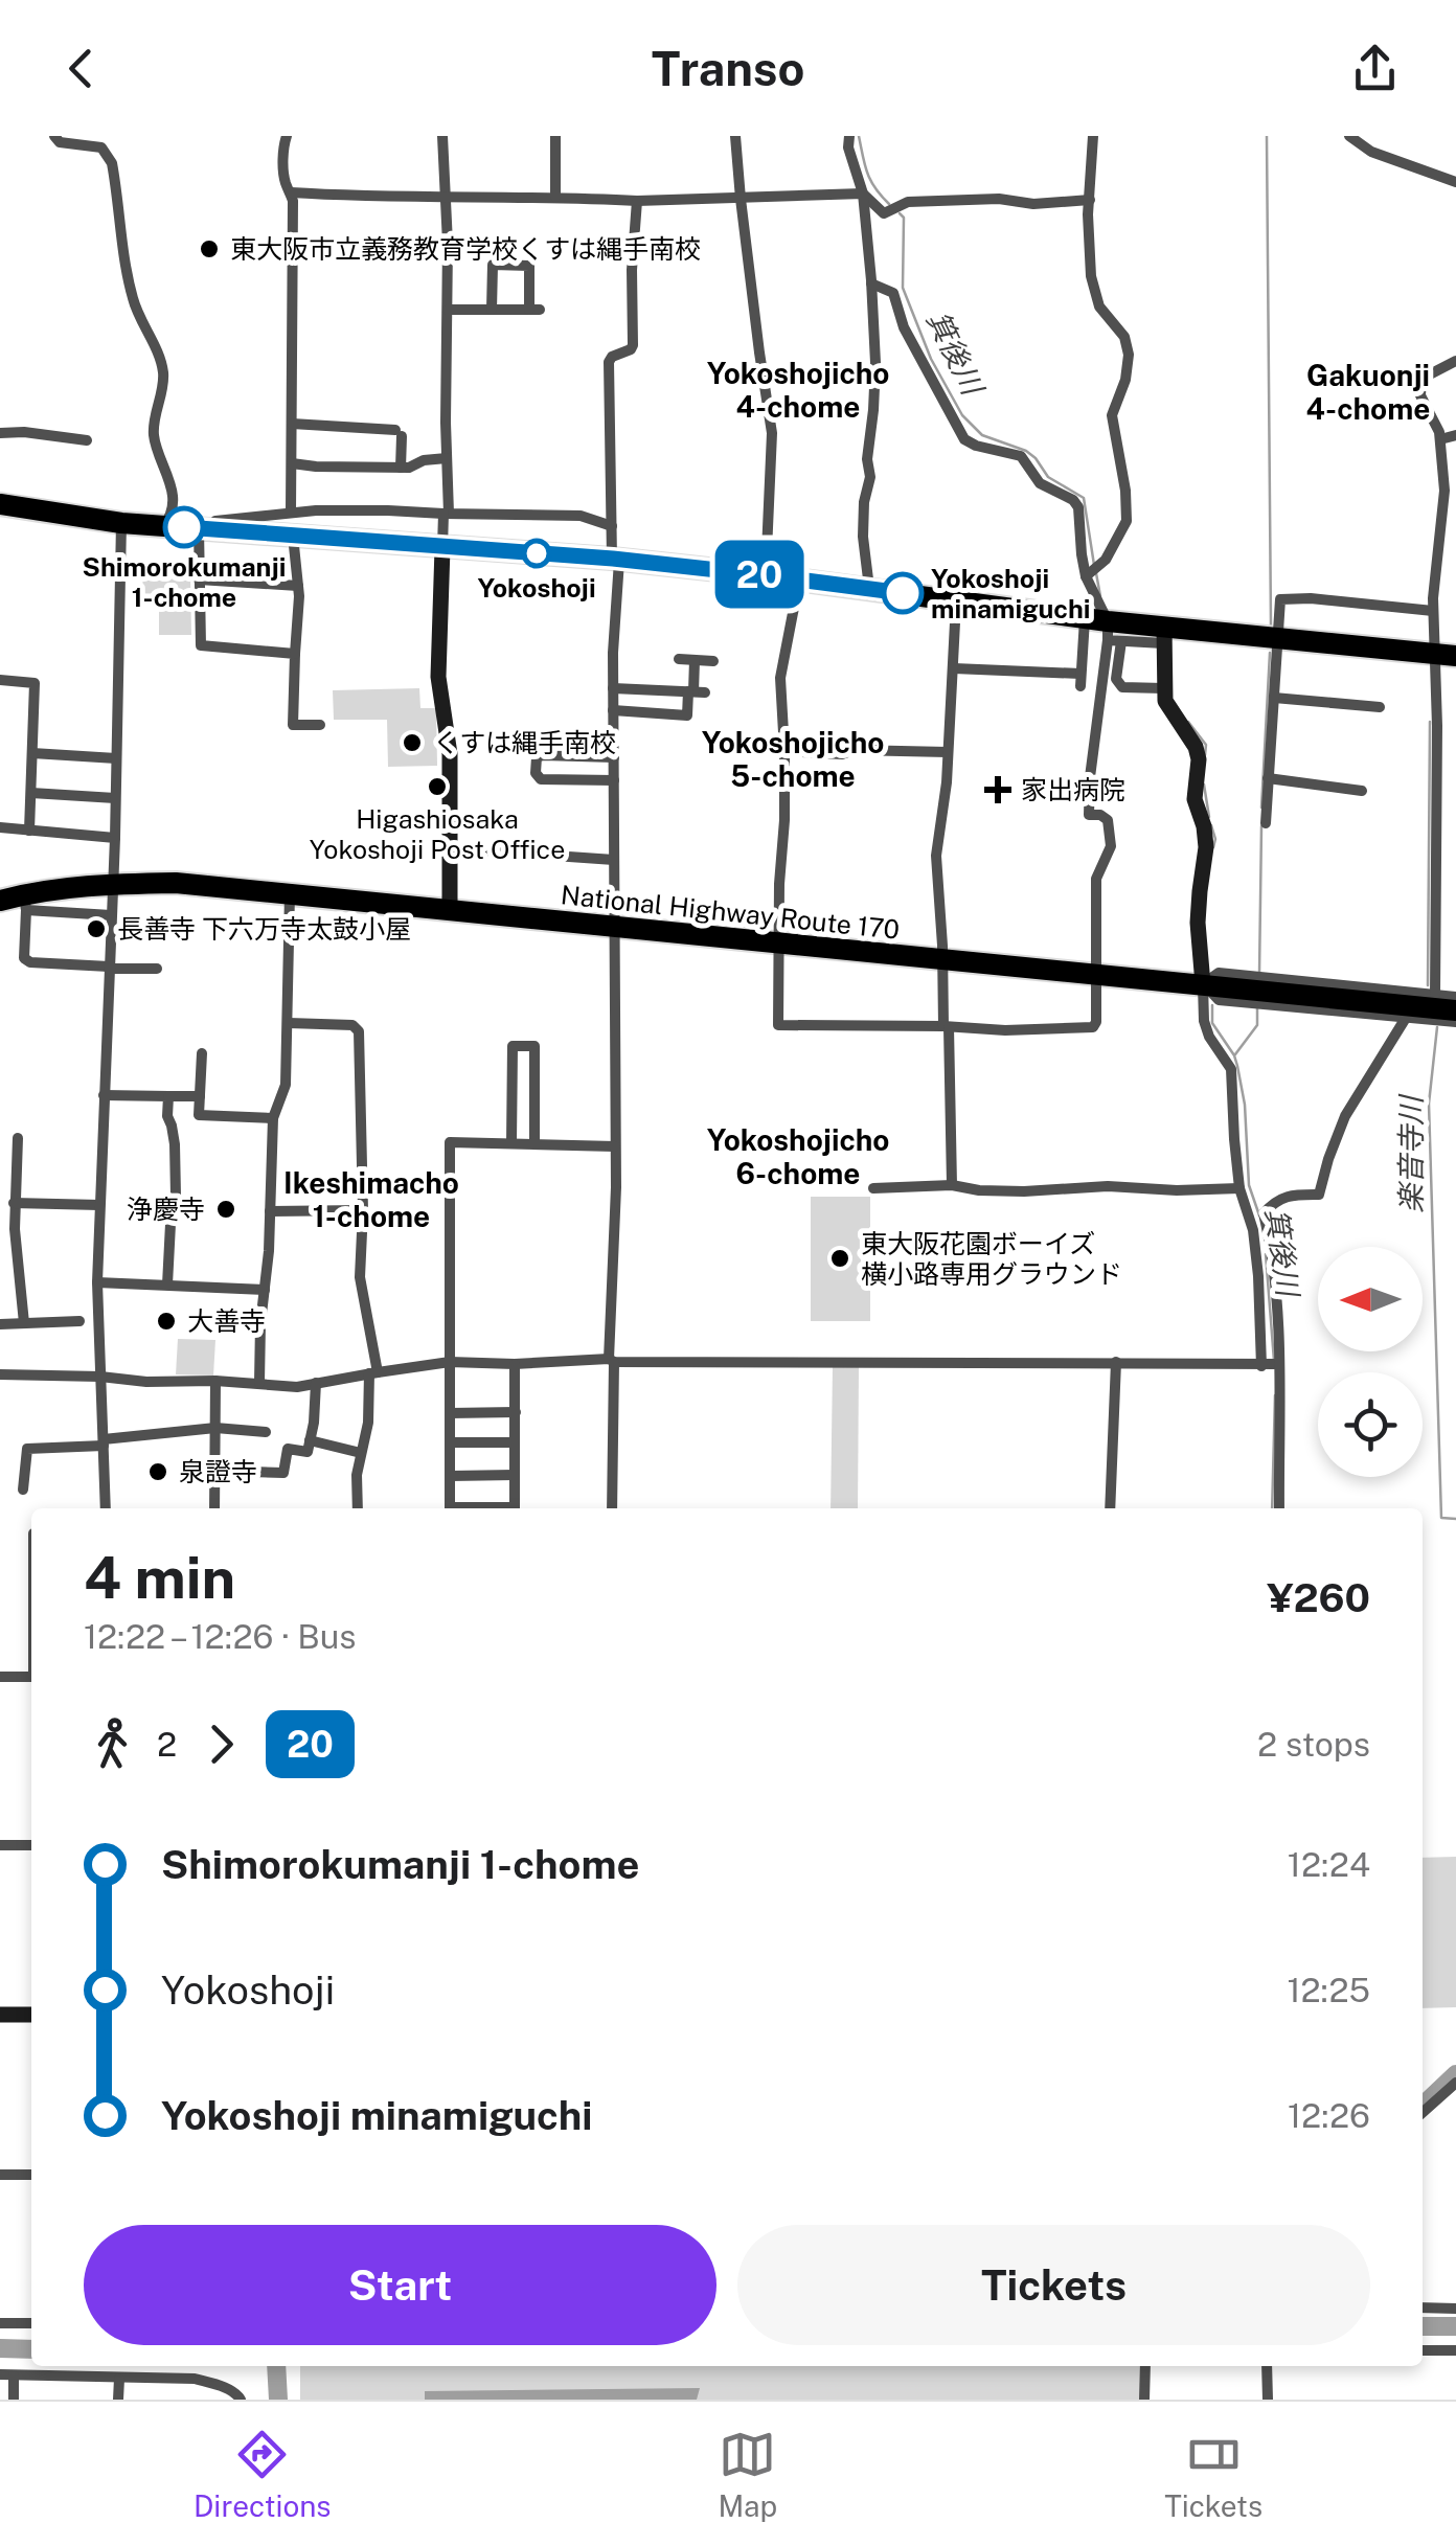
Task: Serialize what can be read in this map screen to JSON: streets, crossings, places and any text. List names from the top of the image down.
{
  "streets": {
    "highway": ["National Highway Route 170"]
  },
  "districts": [
    "Yokoshojicho 4-chome",
    "Gakuonji 4-chome",
    "Yokoshojicho 5-chome",
    "Yokoshojicho 6-chome",
    "Ikeshimacho 1-chome"
  ],
  "water": ["箕後川", "楽音寺川"],
  "places": {
    "other": [
      "東大阪市立義務教育学校くすは縄手南校",
      "Shimorokumanji 1-chome",
      "Yokoshoji",
      "Yokoshoji minamiguchi",
      "くすは縄手南校",
      "Higashiosaka Yokoshoji Post Office",
      "長善寺 下六万寺太鼓小屋",
      "浄慶寺",
      "東大阪花園ボーイズ 横小路専用グラウンド",
      "大善寺",
      "泉證寺"
    ],
    "health": ["家出病院"]
  },
  "lines": ["bus line 20"],
  "north": "left",
  "page": {
    "header": "Transo",
    "on_map": "20",
    "heading": ["4 min", "12:22 – 12:26 · Bus", "¥260"],
    "legs": ["2", "20", "2 stops"],
    "list": [
      {
        "name": "Shimorokumanji 1-chome",
        "value": "12:24"
      },
      {
        "name": "Yokoshoji",
        "value": "12:25"
      },
      {
        "name": "Yokoshoji minamiguchi",
        "value": "12:26"
      }
    ],
    "buttons": ["Start", "Tickets"],
    "tabs": ["Directions", "Map", "Tickets"]
  }
}
